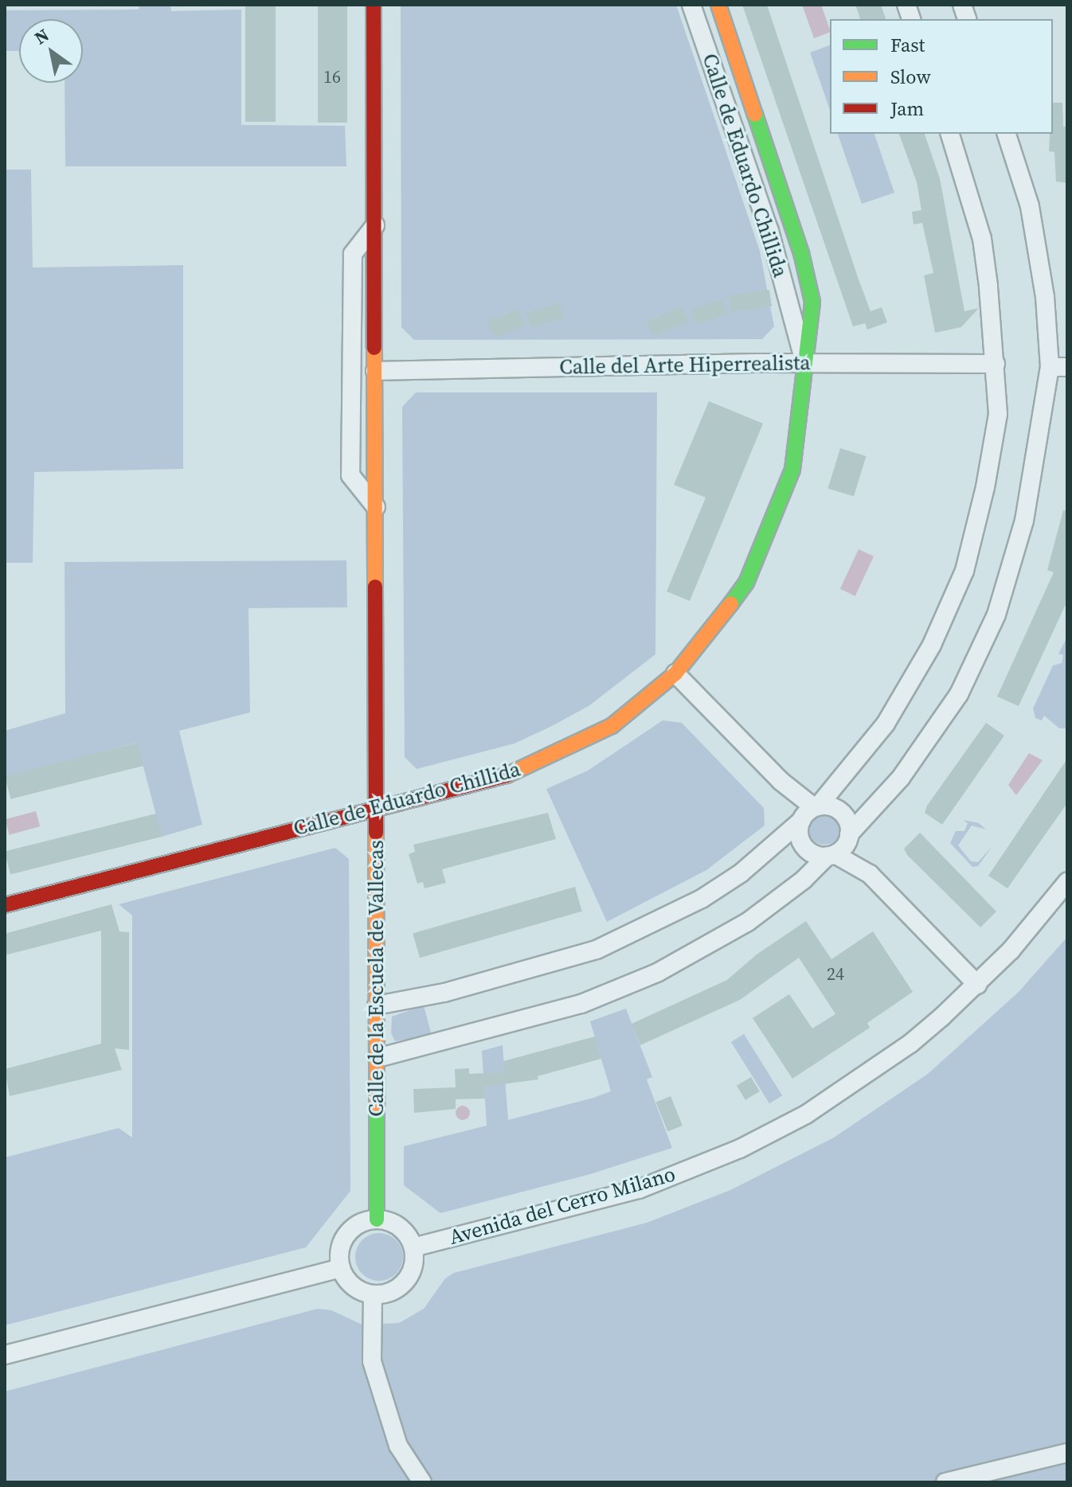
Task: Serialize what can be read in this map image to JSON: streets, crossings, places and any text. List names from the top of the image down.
{
  "streets": {
    "street": [
      "Calle de Eduardo Chillida",
      "Calle del Arte Hiperrealista",
      "Calle de la Escuela de Vallecas",
      "Avenida del Cerro Milano"
    ]
  },
  "crossings": [
    ["Calle de Eduardo Chillida", "Calle del Arte Hiperrealista"],
    ["Calle de Eduardo Chillida", "Calle de la Escuela de Vallecas"],
    ["Calle del Arte Hiperrealista", "Calle de la Escuela de Vallecas"],
    ["Calle de la Escuela de Vallecas", "Avenida del Cerro Milano"]
  ],
  "house_numbers": ["16", "24"],
  "legend": ["Fast", "Slow", "Jam"],
  "north": "top left"
}
